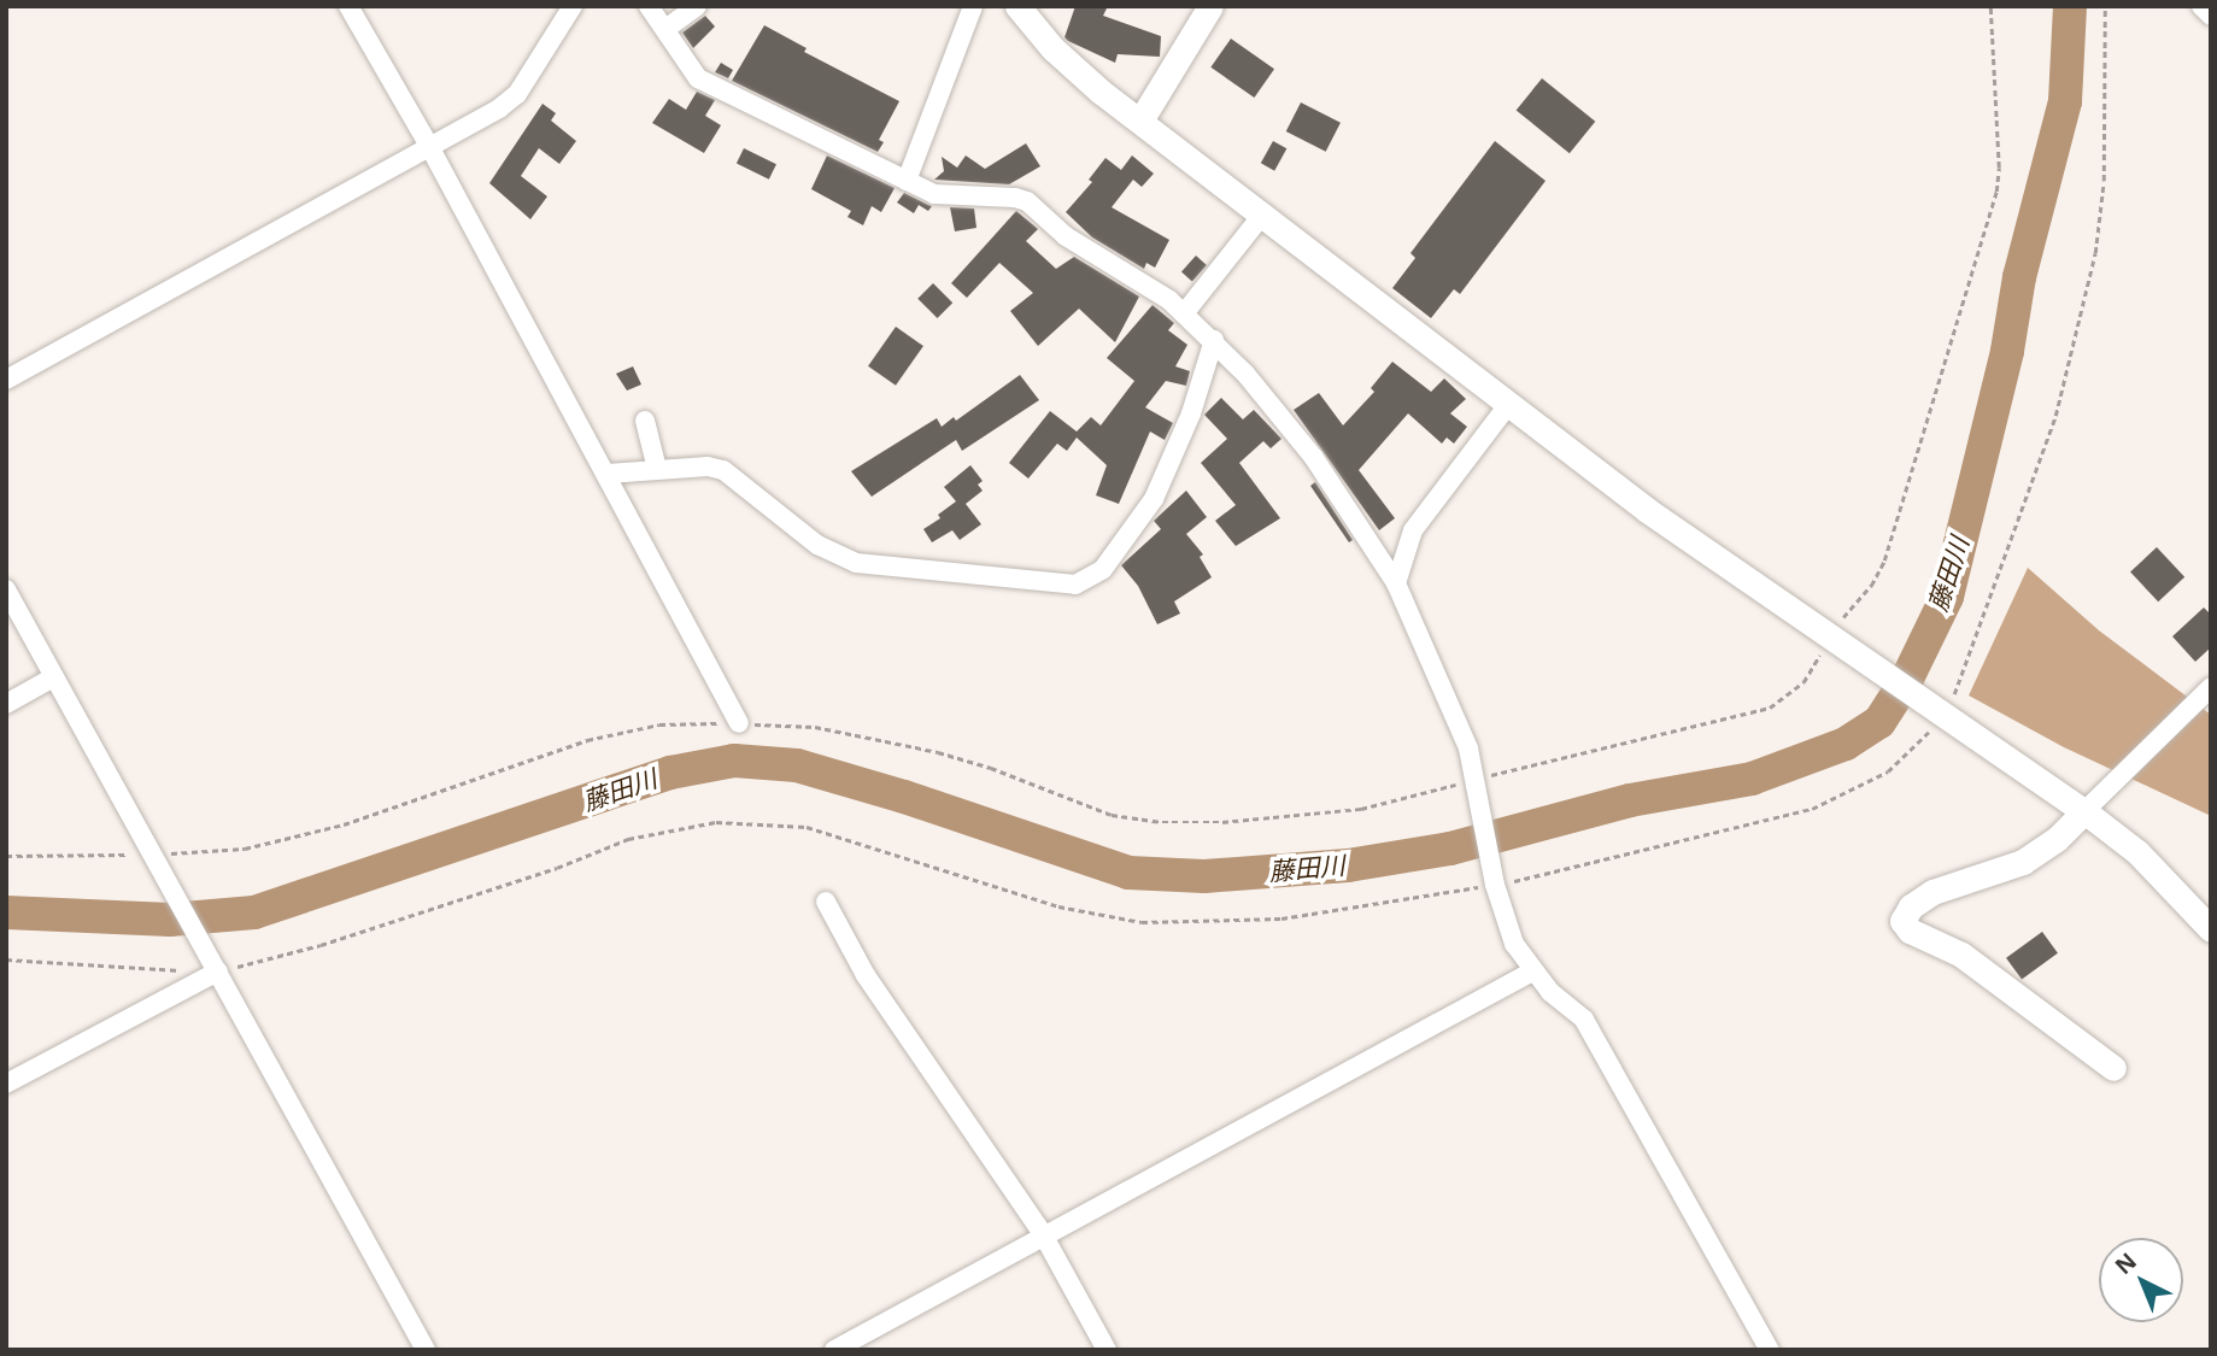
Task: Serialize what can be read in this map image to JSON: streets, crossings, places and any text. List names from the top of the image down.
{
  "water": ["藤田川"],
  "north": "top left"
}
